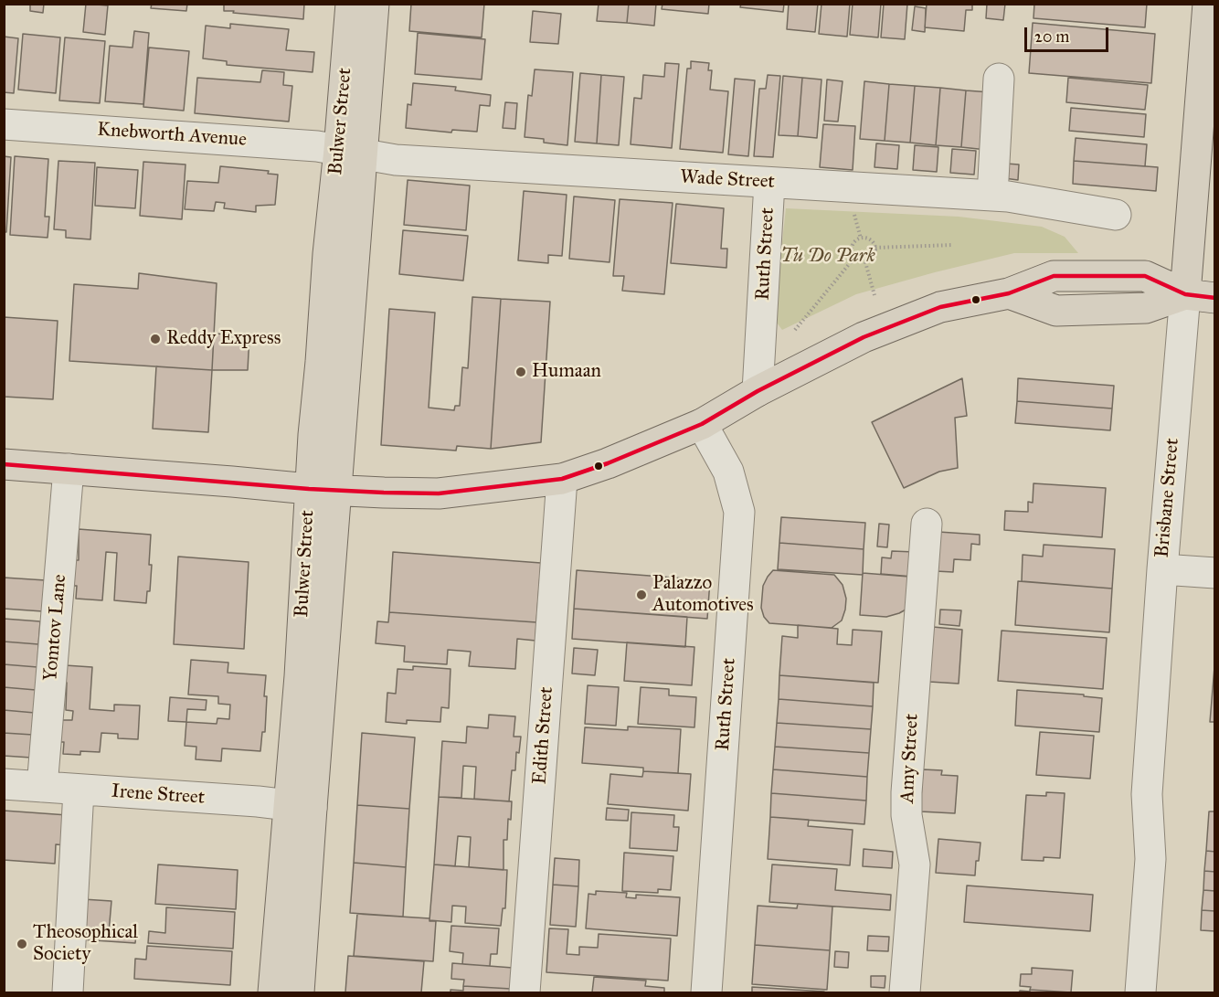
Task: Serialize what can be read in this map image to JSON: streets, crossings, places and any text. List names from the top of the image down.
{
  "streets": {
    "main road": ["Bulwer Street", "Brisbane Street"],
    "street": [
      "Knebworth Avenue",
      "Wade Street",
      "Ruth Street",
      "Yomtov Lane",
      "Edith Street",
      "Amy Street",
      "Irene Street"
    ]
  },
  "crossings": [
    ["Bulwer Street", "Knebworth Avenue"],
    ["Bulwer Street", "Wade Street"],
    ["Bulwer Street", "Irene Street"],
    ["Knebworth Avenue", "Wade Street"],
    ["Wade Street", "Ruth Street"],
    ["Yomtov Lane", "Irene Street"]
  ],
  "parks": ["Tu Do Park"],
  "places": [
    "Reddy Express",
    "Humaan",
    "Palazzo Automotives",
    "Theosophical Society"
  ],
  "scale_bar": "20 m"
}
